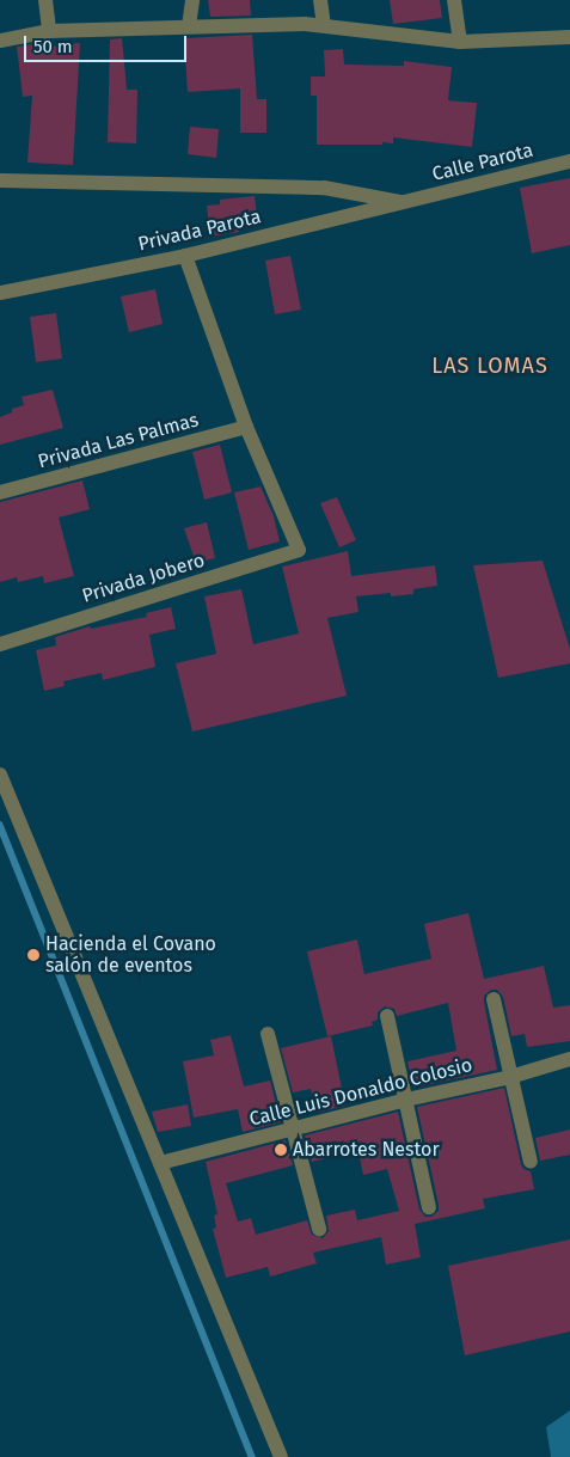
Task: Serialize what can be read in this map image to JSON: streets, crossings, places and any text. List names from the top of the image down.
{
  "streets": {
    "street": [
      "Calle Parota",
      "Privada Parota",
      "Privada Las Palmas",
      "Privada Jobero",
      "Calle Luis Donaldo Colosio"
    ]
  },
  "crossings": [
    ["Calle Parota", "Privada Parota"],
    ["Privada Las Palmas", "Privada Jobero"]
  ],
  "districts": ["LAS LOMAS"],
  "places": ["Hacienda el Covano salón de eventos", "Abarrotes Nestor"],
  "scale_bar": "50 m"
}
